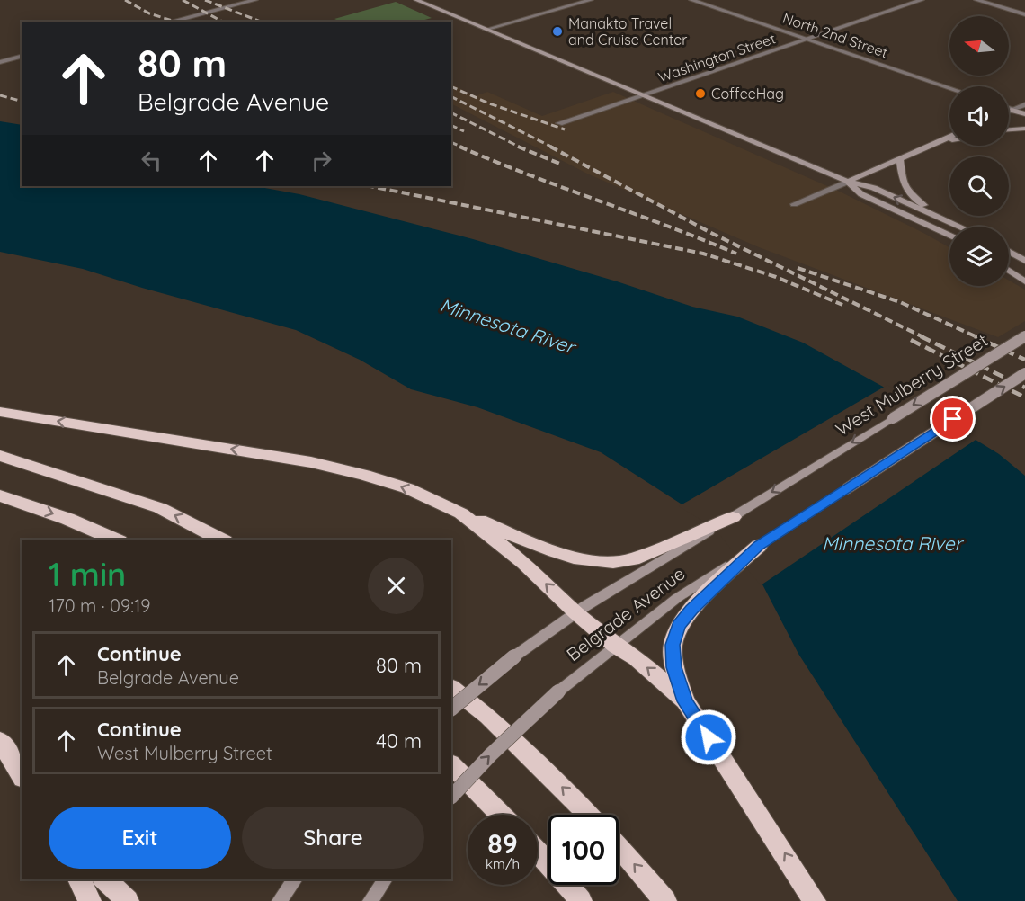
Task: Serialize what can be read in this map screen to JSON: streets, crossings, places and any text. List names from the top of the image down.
{
  "streets": {
    "main road": ["West Mulberry Street", "Belgrade Avenue"],
    "street": ["North 2nd Street", "Washington Street"]
  },
  "crossings": [
    ["North 2nd Street", "Washington Street"]
  ],
  "water": ["Minnesota River"],
  "places": ["Manakto Travel and Cruise Center", "CoffeeHag"],
  "north": "left",
  "page": {
    "turn": ["80 m", "Belgrade Avenue"],
    "heading": ["1 min", "170 m · 09:19"],
    "list": [
      {
        "name": "Continue",
        "note": "Belgrade Avenue",
        "value": "80 m"
      },
      {
        "name": "Continue",
        "note": "West Mulberry Street",
        "value": "40 m"
      }
    ],
    "buttons": ["Exit", "Share"],
    "speed": "89 km/h",
    "limit": "100"
  }
}
